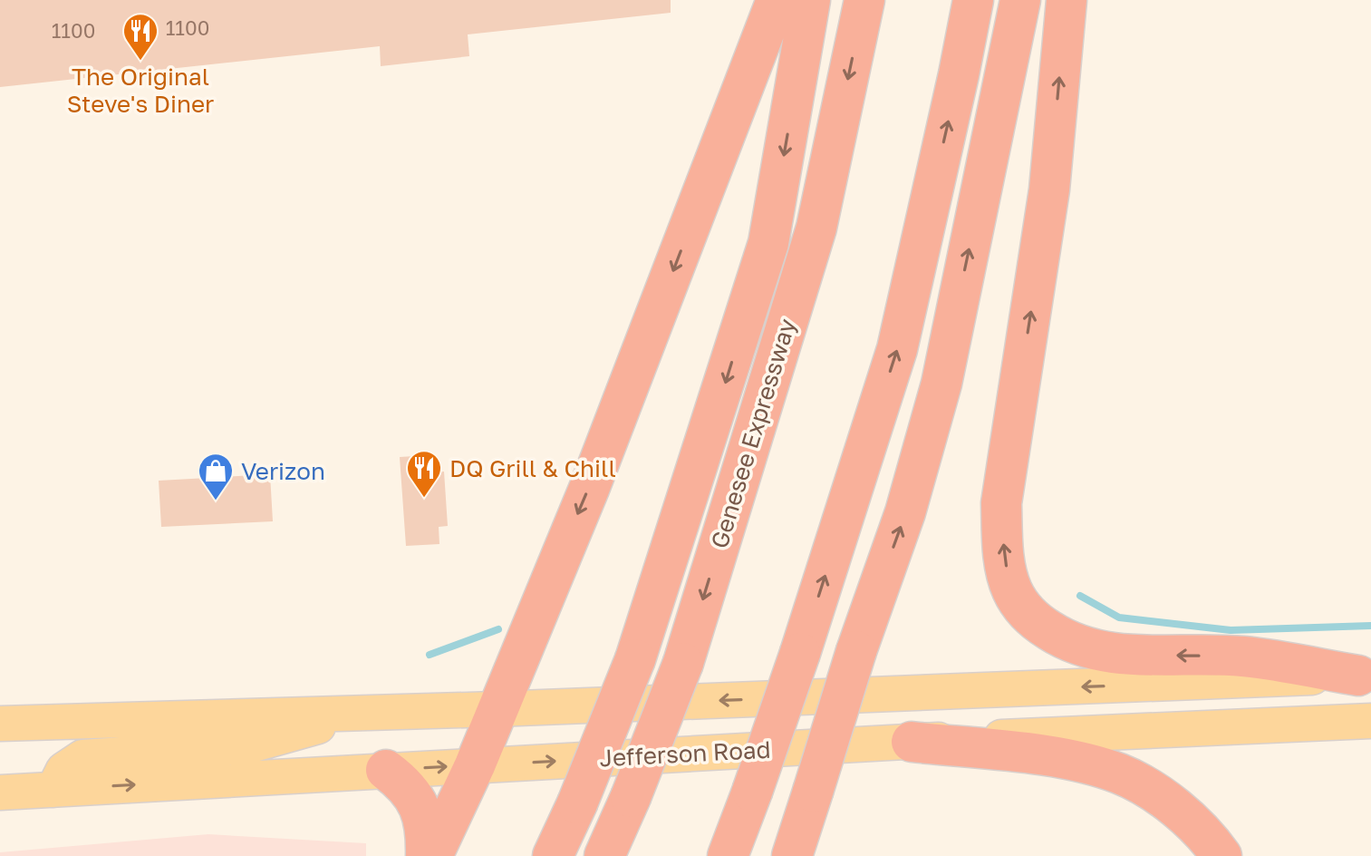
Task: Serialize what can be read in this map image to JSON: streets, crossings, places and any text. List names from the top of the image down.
{
  "streets": {
    "highway": ["Genesee Expressway"],
    "main road": ["Jefferson Road"]
  },
  "places": {
    "restaurant": ["The Original Steve's Diner", "DQ Grill & Chill"],
    "shop": ["Verizon"]
  },
  "house_numbers": ["1100", "1100"]
}
